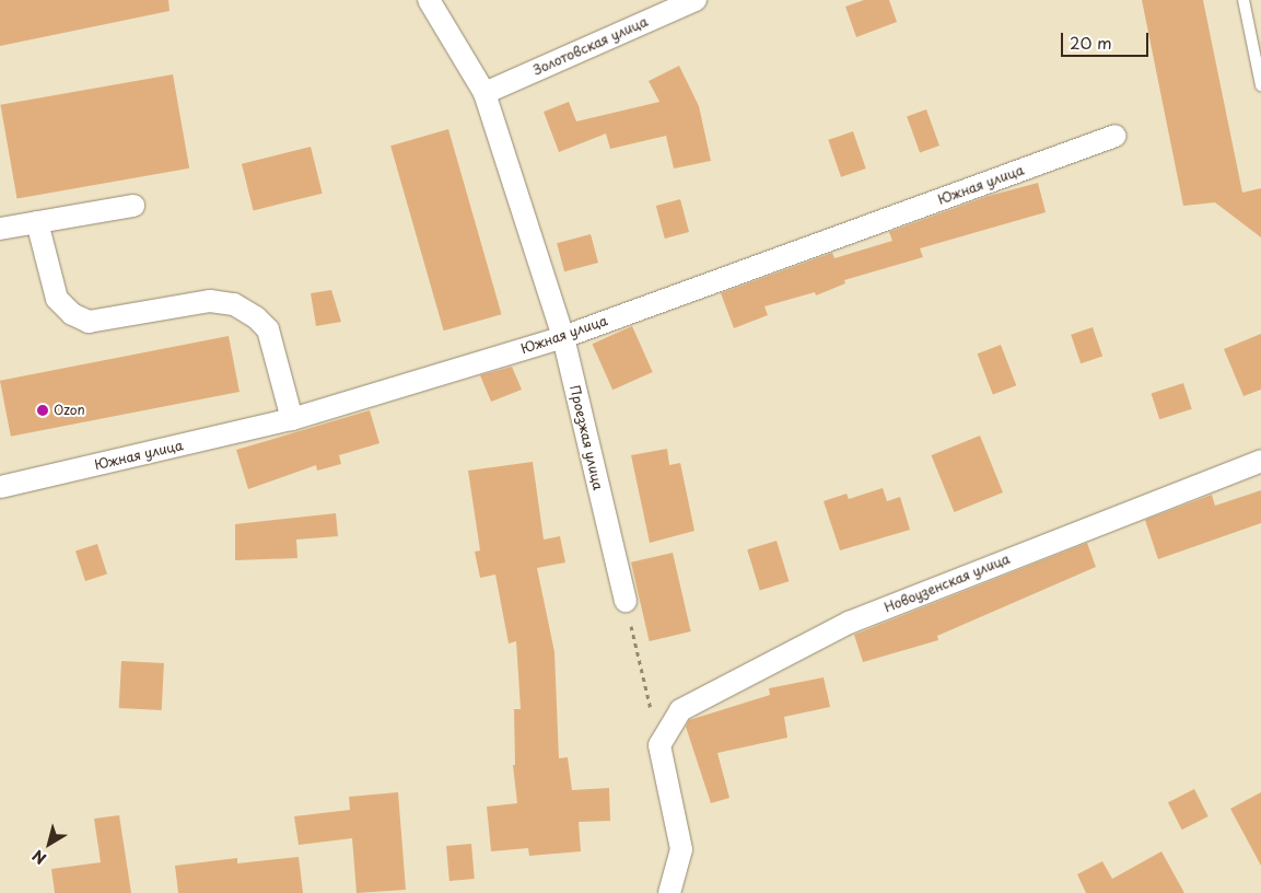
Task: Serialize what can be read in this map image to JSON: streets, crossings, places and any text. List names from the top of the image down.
{
  "streets": {
    "street": [
      "Золотовская улица",
      "Южная улица",
      "Проезжая улица",
      "Новоузенская улица"
    ]
  },
  "crossings": [
    ["Золотовская улица", "Проезжая улица"],
    ["Южная улица", "Проезжая улица"]
  ],
  "places": ["Ozon"],
  "scale_bar": "20 m",
  "north": "bottom left"
}
